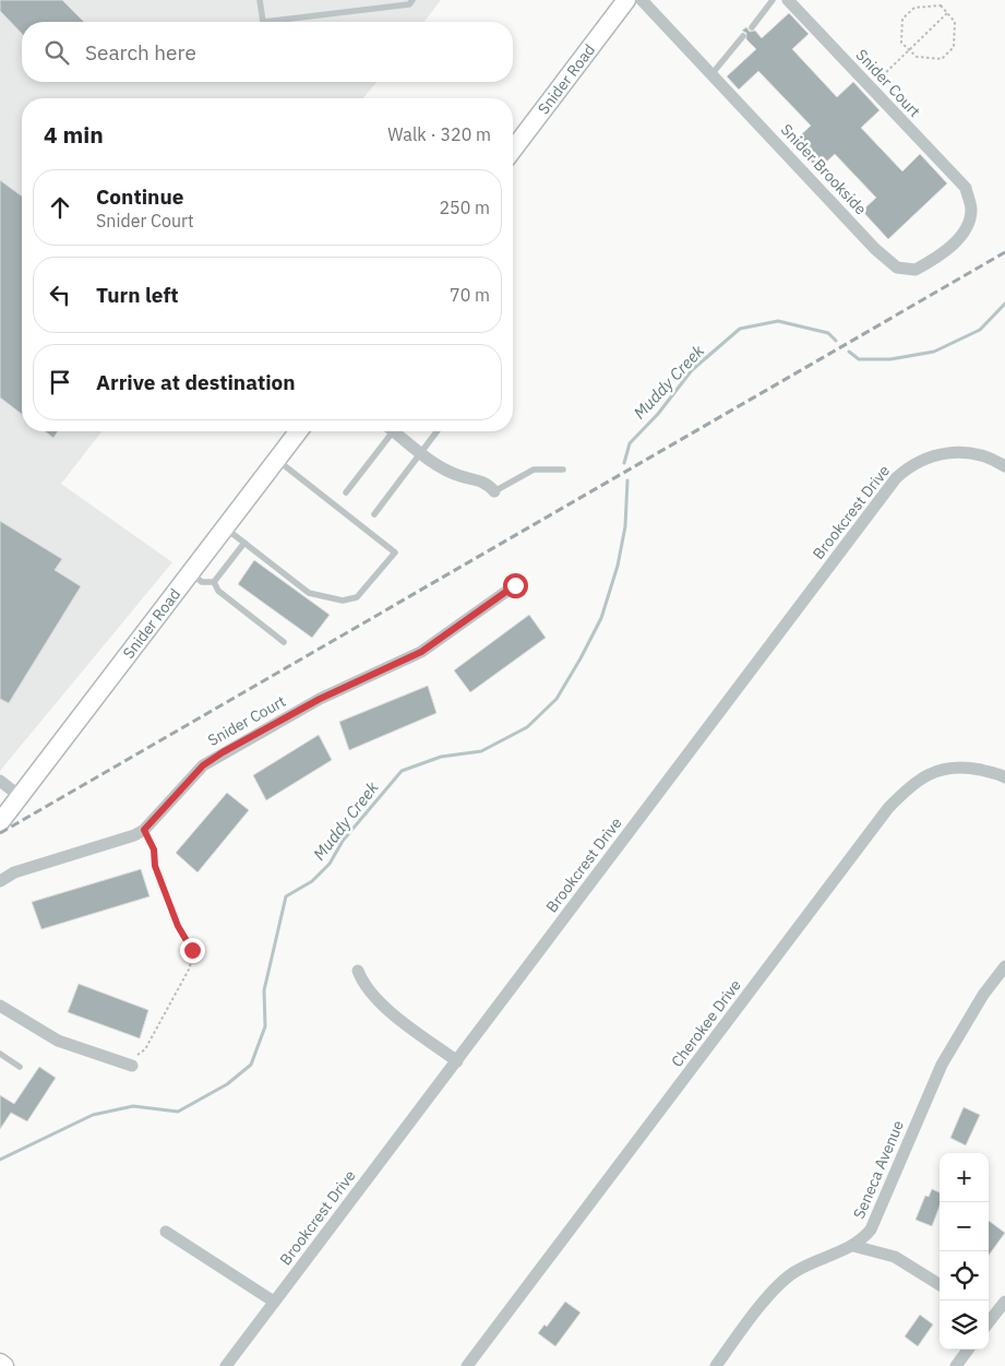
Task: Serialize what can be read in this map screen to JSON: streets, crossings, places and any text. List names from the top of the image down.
{
  "streets": {
    "street": [
      "Snider Road",
      "Snider Court",
      "Snider Brookside",
      "Brookcrest Drive",
      "Cherokee Drive",
      "Seneca Avenue"
    ]
  },
  "crossings": [
    ["Snider Court", "Snider Brookside"]
  ],
  "water": ["Muddy Creek"],
  "page": {
    "search": "Search here",
    "heading": ["4 min", "Walk · 320 m"],
    "list": [
      ["Continue", "Snider Court", "250 m"],
      ["Turn left", "70 m"],
      "Arrive at destination"
    ],
    "map_buttons": ["+", "−"]
  }
}
